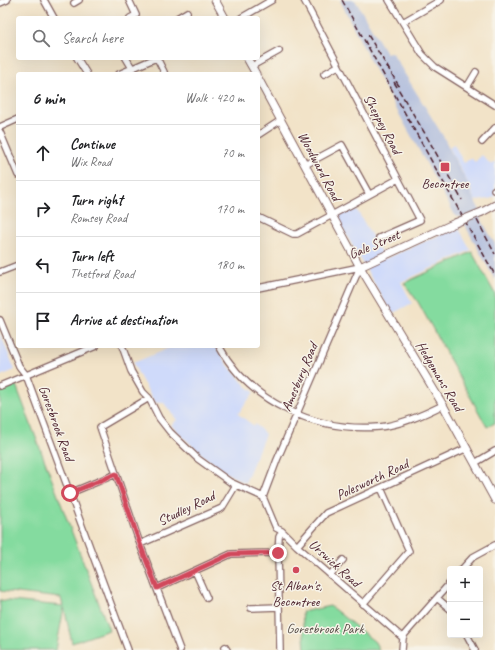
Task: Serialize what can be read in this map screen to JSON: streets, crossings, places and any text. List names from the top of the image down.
{
  "streets": {
    "street": [
      "Sheppey Road",
      "Woodward Road",
      "Gale Street",
      "Hedgemans Road",
      "Amesbury Road",
      "Goresbrook Road",
      "Polesworth Road",
      "Studley Road",
      "Urswick Road"
    ]
  },
  "crossings": [
    ["Woodward Road", "Gale Street"],
    ["Woodward Road", "Hedgemans Road"],
    ["Woodward Road", "Amesbury Road"],
    ["Gale Street", "Hedgemans Road"],
    ["Gale Street", "Amesbury Road"],
    ["Hedgemans Road", "Amesbury Road"],
    ["Hedgemans Road", "Polesworth Road"],
    ["Amesbury Road", "Urswick Road"],
    ["Polesworth Road", "Urswick Road"]
  ],
  "parks": ["Goresbrook Park"],
  "places": {
    "transit": ["Becontree"],
    "other": ["St Alban's, Becontree"]
  },
  "page": {
    "search": "Search here",
    "heading": ["6 min", "Walk · 420 m"],
    "list": [
      ["Continue", "Wix Road", "70 m"],
      ["Turn right", "Romsey Road", "170 m"],
      ["Turn left", "Thetford Road", "180 m"],
      "Arrive at destination"
    ],
    "map_buttons": ["+", "−"]
  }
}
